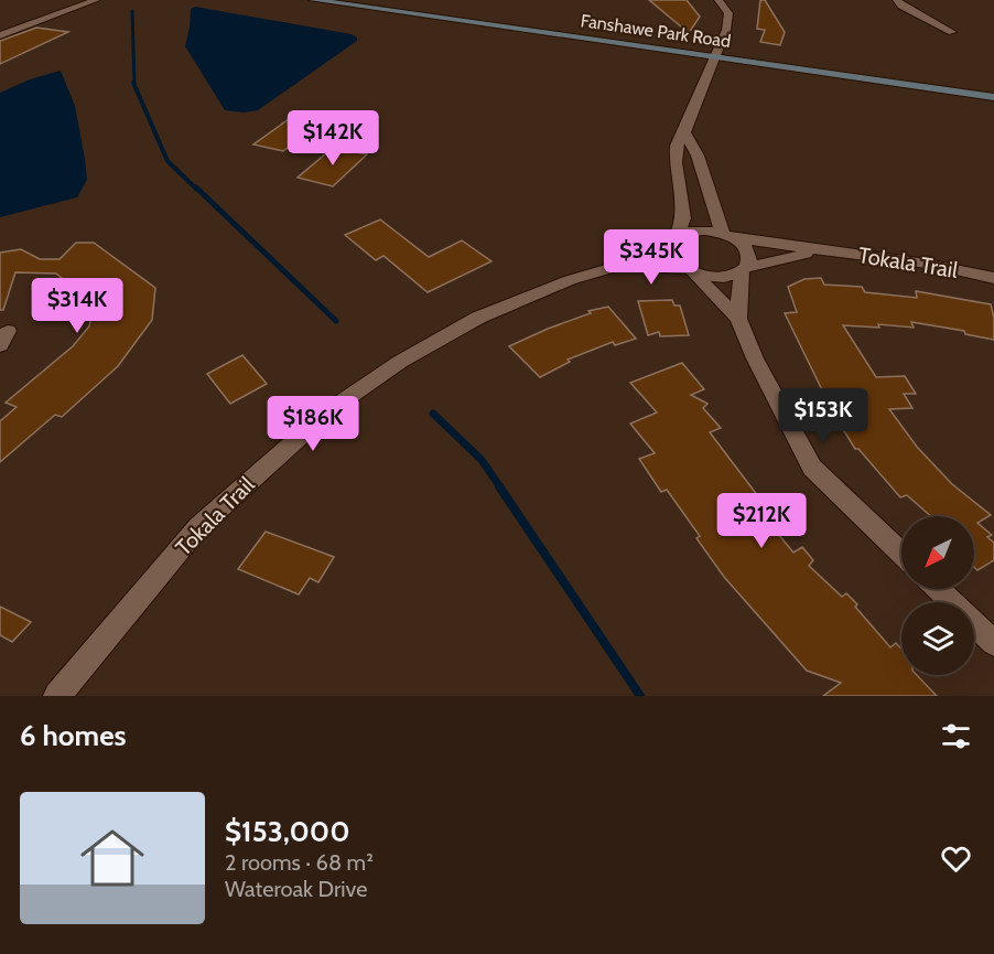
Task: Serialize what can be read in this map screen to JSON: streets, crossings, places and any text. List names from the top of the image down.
{
  "streets": {
    "main road": ["Fanshawe Park Road"],
    "street": ["Tokala Trail"]
  },
  "north": "bottom left",
  "page": {
    "price": [
      "$142K",
      "$345K",
      "$314K",
      "$153K",
      "$186K",
      "$212K"
    ],
    "heading": "6 homes",
    "list": [
      {
        "name": "$153,000",
        "note": "2 rooms · 68 m² · Wateroak Drive"
      }
    ]
  }
}
